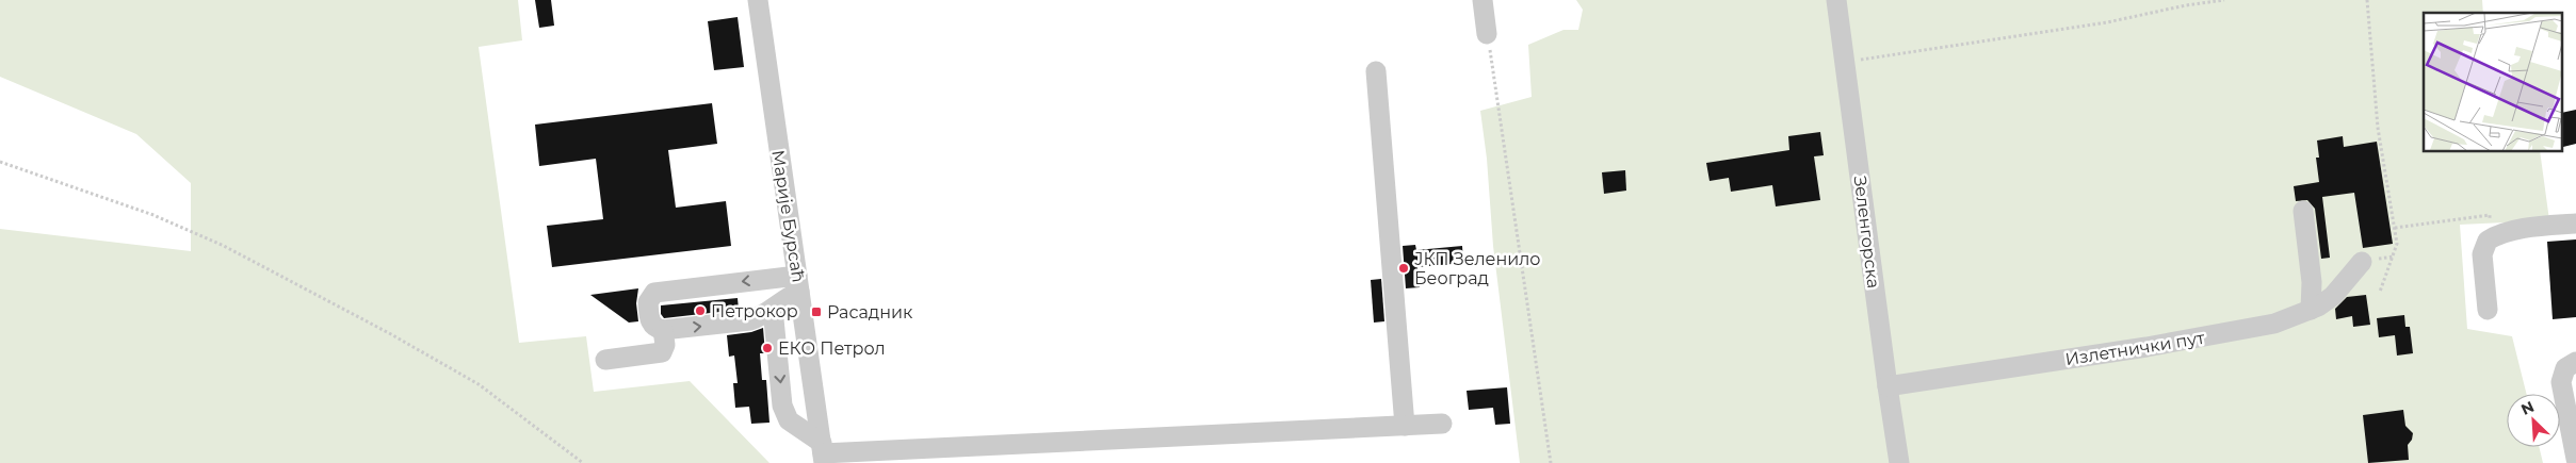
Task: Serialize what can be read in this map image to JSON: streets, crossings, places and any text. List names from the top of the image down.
{
  "streets": {
    "street": ["Марије Бурсаћ", "Зеленгорска", "Излетнички пут"]
  },
  "crossings": [
    ["Зеленгорска", "Излетнички пут"]
  ],
  "places": {
    "other": ["ЈКП Зеленило Београд", "Петрокор", "ЕКО Петрол"],
    "transit": ["Расадник"]
  },
  "north": "top left"
}
